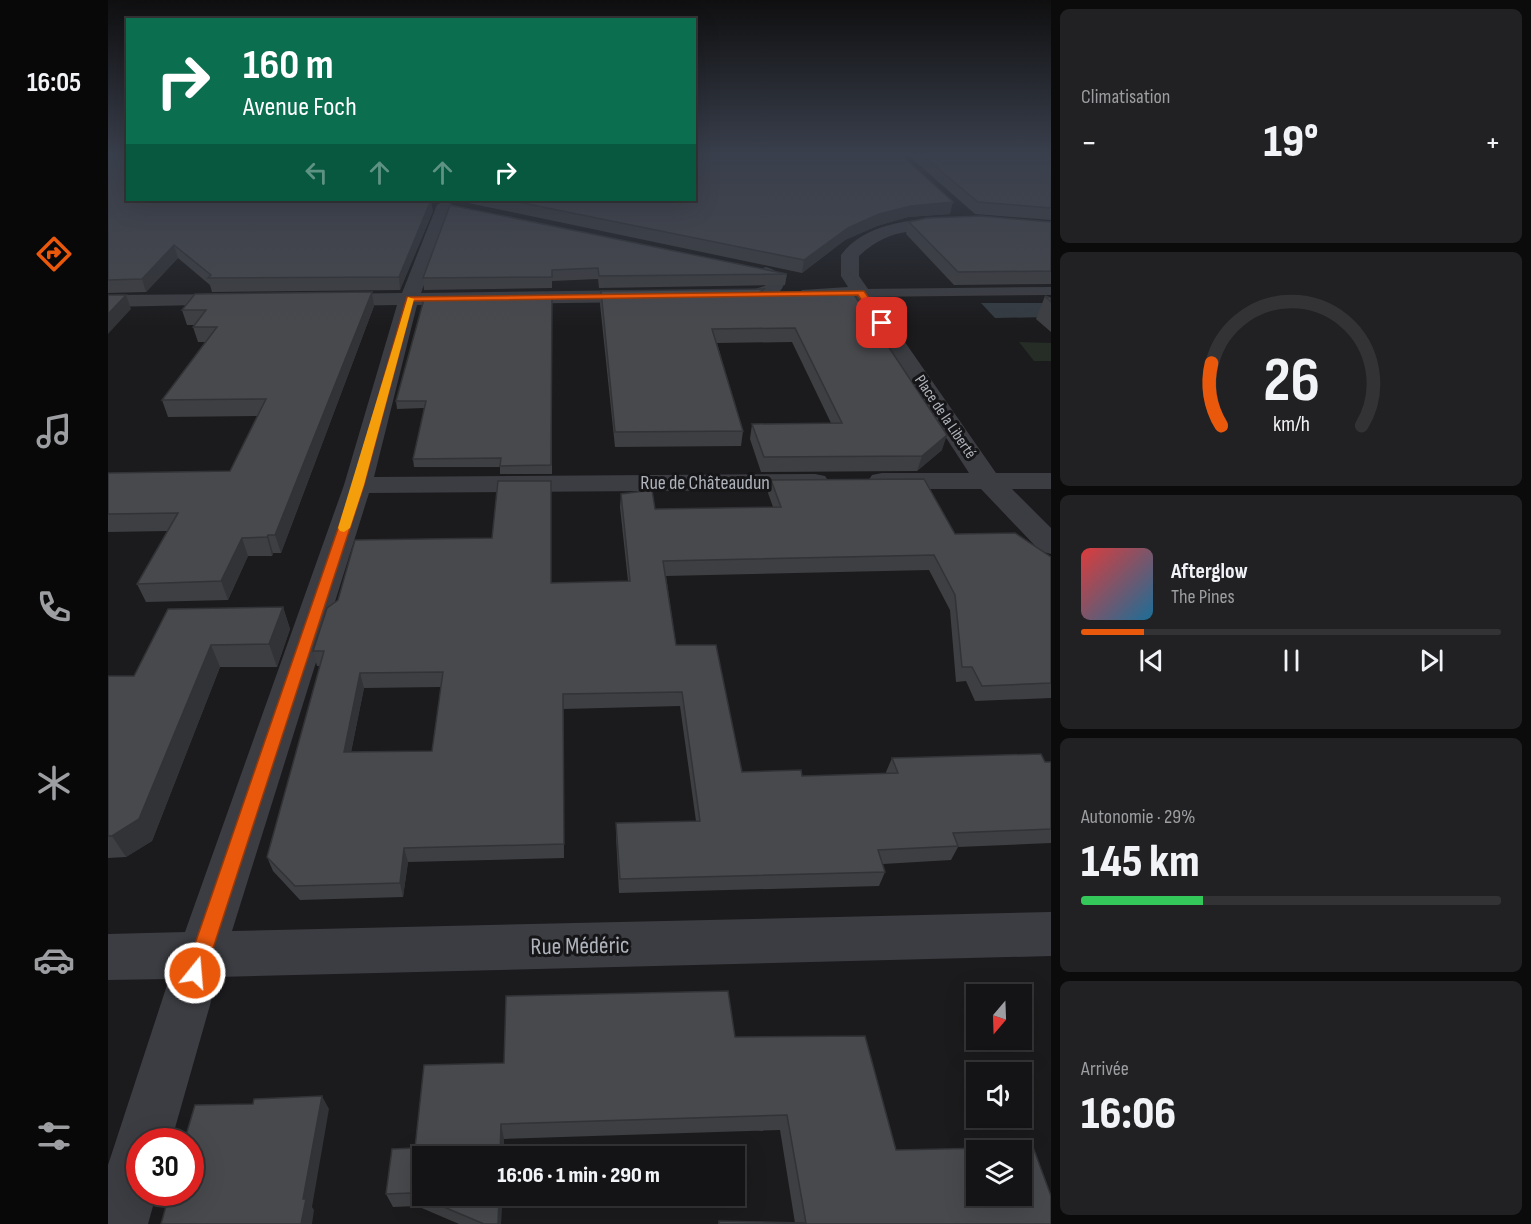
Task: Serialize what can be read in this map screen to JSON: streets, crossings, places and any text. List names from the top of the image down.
{
  "streets": {
    "street": ["Place de la Liberté", "Rue de Châteaudun", "Rue Médéric"]
  },
  "crossings": [
    ["Place de la Liberté", "Rue de Châteaudun"]
  ],
  "north": "bottom",
  "page": {
    "tabs": "16:05",
    "tile": [
      "Climatisation",
      ["Autonomie · 29%", "145 km"],
      ["Arrivée", "16:06"]
    ],
    "turn": ["160 m", "Avenue Foch"],
    "heat": ["−", "19°", "+"],
    "song": ["Afterglow", "The Pines"],
    "limit": "30",
    "trip": "16:06 · 1 min · 290 m",
    "gauge": ["26", "km/h"]
  }
}
